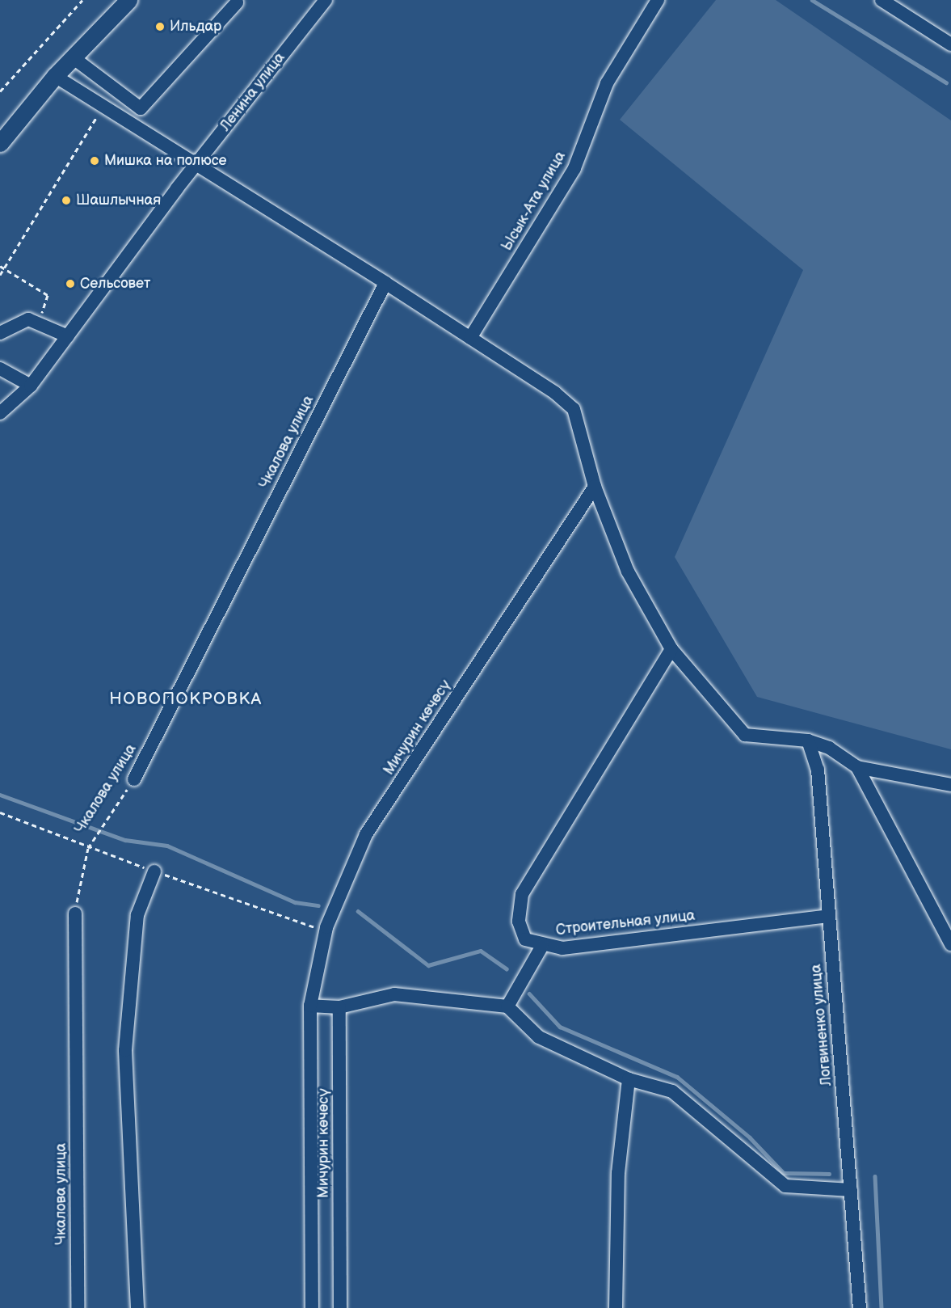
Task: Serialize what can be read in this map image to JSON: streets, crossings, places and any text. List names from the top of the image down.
{
  "streets": {
    "street": [
      "Ленина улица",
      "Ысык-Ата улица",
      "Чкалова улица",
      "Мичурин көчөсү",
      "Строительная улица",
      "Логвиненко улица"
    ]
  },
  "crossings": [
    ["Строительная улица", "Логвиненко улица"]
  ],
  "districts": ["НОВОПОКРОВКА"],
  "places": [
    "Ильдар",
    "Мишка на полюсе",
    "Шашлычная",
    "Сельсовет"
  ]
}
